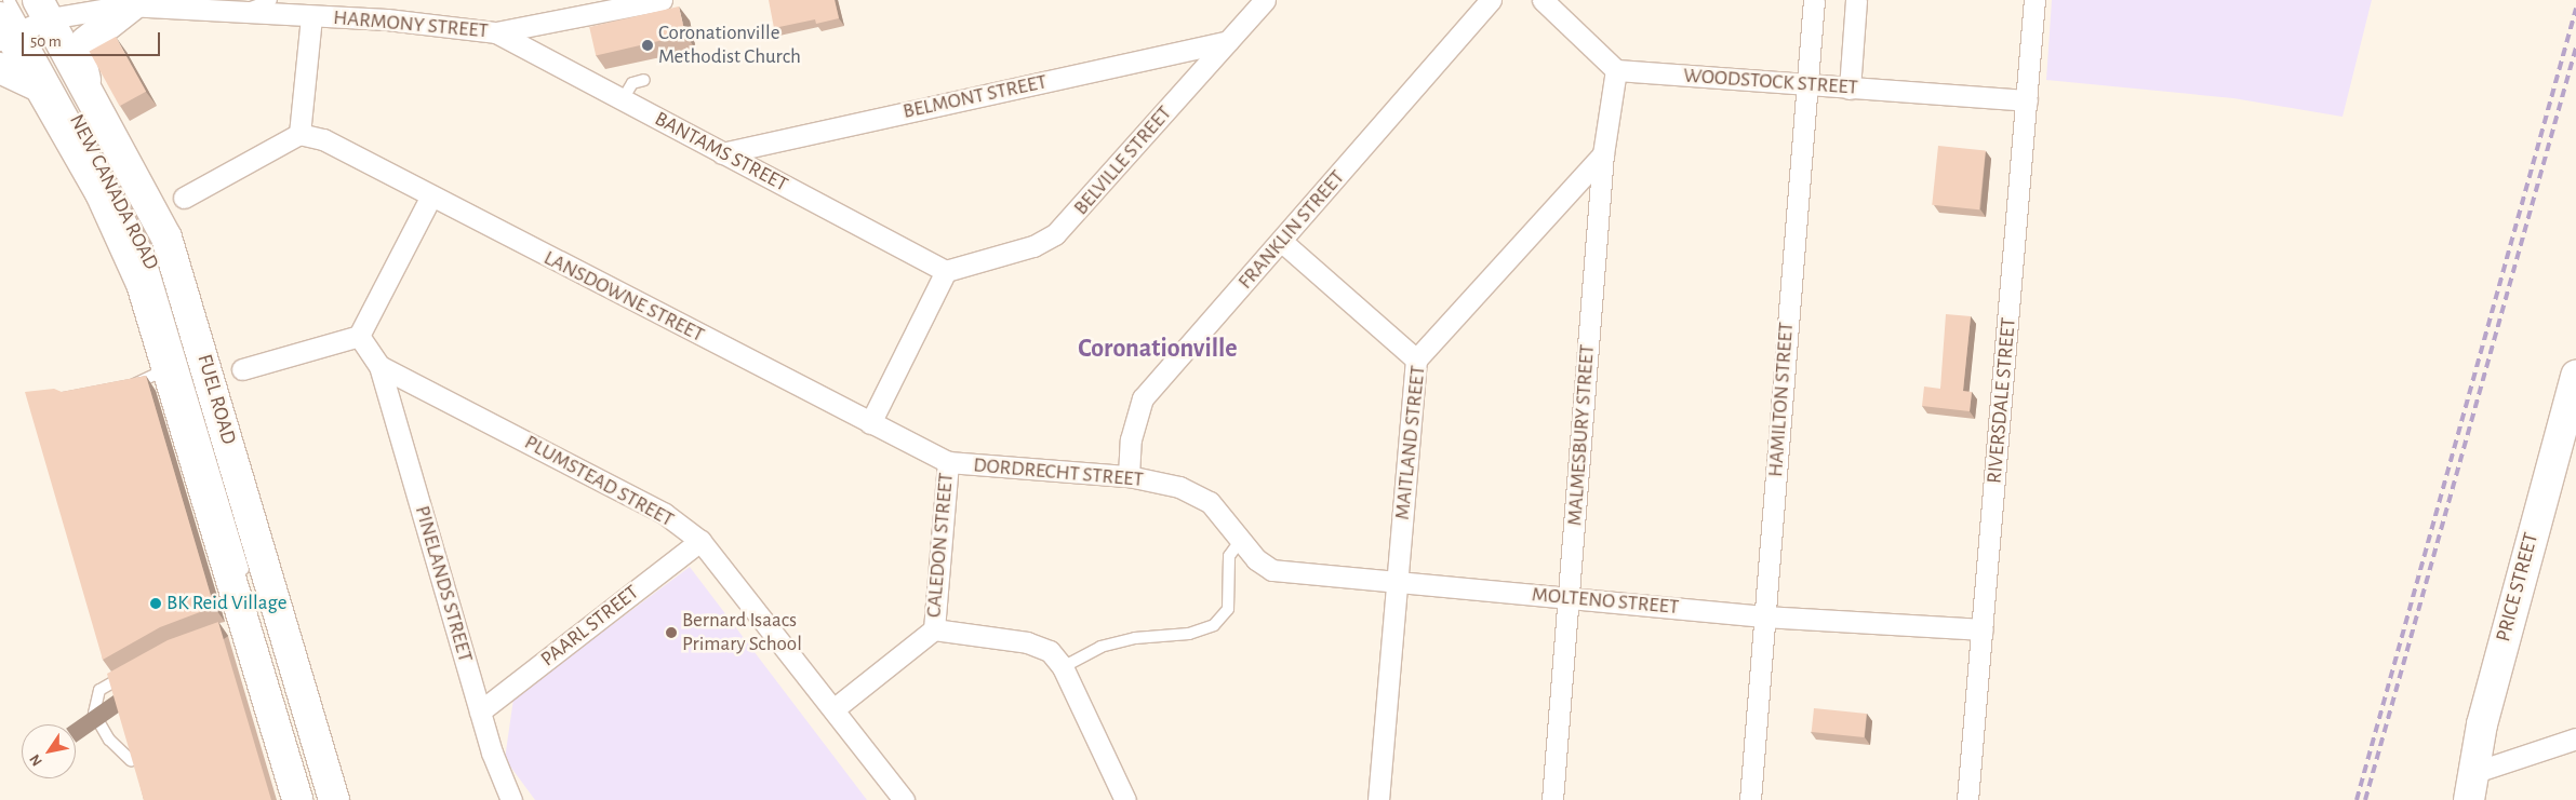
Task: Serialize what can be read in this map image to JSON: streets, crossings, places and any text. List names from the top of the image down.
{
  "streets": {
    "main road": ["FUEL ROAD", "PRICE STREET"],
    "street": [
      "HARMONY STREET",
      "WOODSTOCK STREET",
      "BELMONT STREET",
      "BANTAMS STREET",
      "BELVILLE STREET",
      "FRANKLIN STREET",
      "LANSDOWNE STREET",
      "HAMILTON STREET",
      "RIVERSDALE STREET",
      "MALMESBURY STREET",
      "MAITLAND STREET",
      "DORDRECHT STREET",
      "PLUMSTEAD STREET",
      "CALEDON STREET",
      "PINELANDS STREET",
      "MOLTENO STREET",
      "PAARL STREET"
    ],
    "lane": ["NEW CANADA ROAD"]
  },
  "crossings": [
    ["HARMONY STREET", "BANTAMS STREET"],
    ["HARMONY STREET", "NEW CANADA ROAD"],
    ["HARMONY STREET", "FUEL ROAD"],
    ["WOODSTOCK STREET", "HAMILTON STREET"],
    ["WOODSTOCK STREET", "RIVERSDALE STREET"],
    ["WOODSTOCK STREET", "MALMESBURY STREET"],
    ["BELMONT STREET", "BANTAMS STREET"],
    ["BELMONT STREET", "BELVILLE STREET"],
    ["BANTAMS STREET", "BELVILLE STREET"],
    ["NEW CANADA ROAD", "FUEL ROAD"],
    ["FRANKLIN STREET", "DORDRECHT STREET"],
    ["LANSDOWNE STREET", "DORDRECHT STREET"],
    ["LANSDOWNE STREET", "CALEDON STREET"],
    ["HAMILTON STREET", "MOLTENO STREET"],
    ["RIVERSDALE STREET", "MOLTENO STREET"],
    ["MALMESBURY STREET", "MAITLAND STREET"],
    ["MALMESBURY STREET", "MOLTENO STREET"],
    ["MAITLAND STREET", "MOLTENO STREET"],
    ["DORDRECHT STREET", "CALEDON STREET"],
    ["DORDRECHT STREET", "MOLTENO STREET"],
    ["PLUMSTEAD STREET", "CALEDON STREET"],
    ["PLUMSTEAD STREET", "PINELANDS STREET"],
    ["PLUMSTEAD STREET", "PAARL STREET"],
    ["PINELANDS STREET", "PAARL STREET"]
  ],
  "districts": ["Coronationville"],
  "places": ["Coronationville Methodist Church", "BK Reid Village", "Bernard Isaacs Primary School"],
  "scale_bar": "50 m",
  "north": "bottom left"
}
